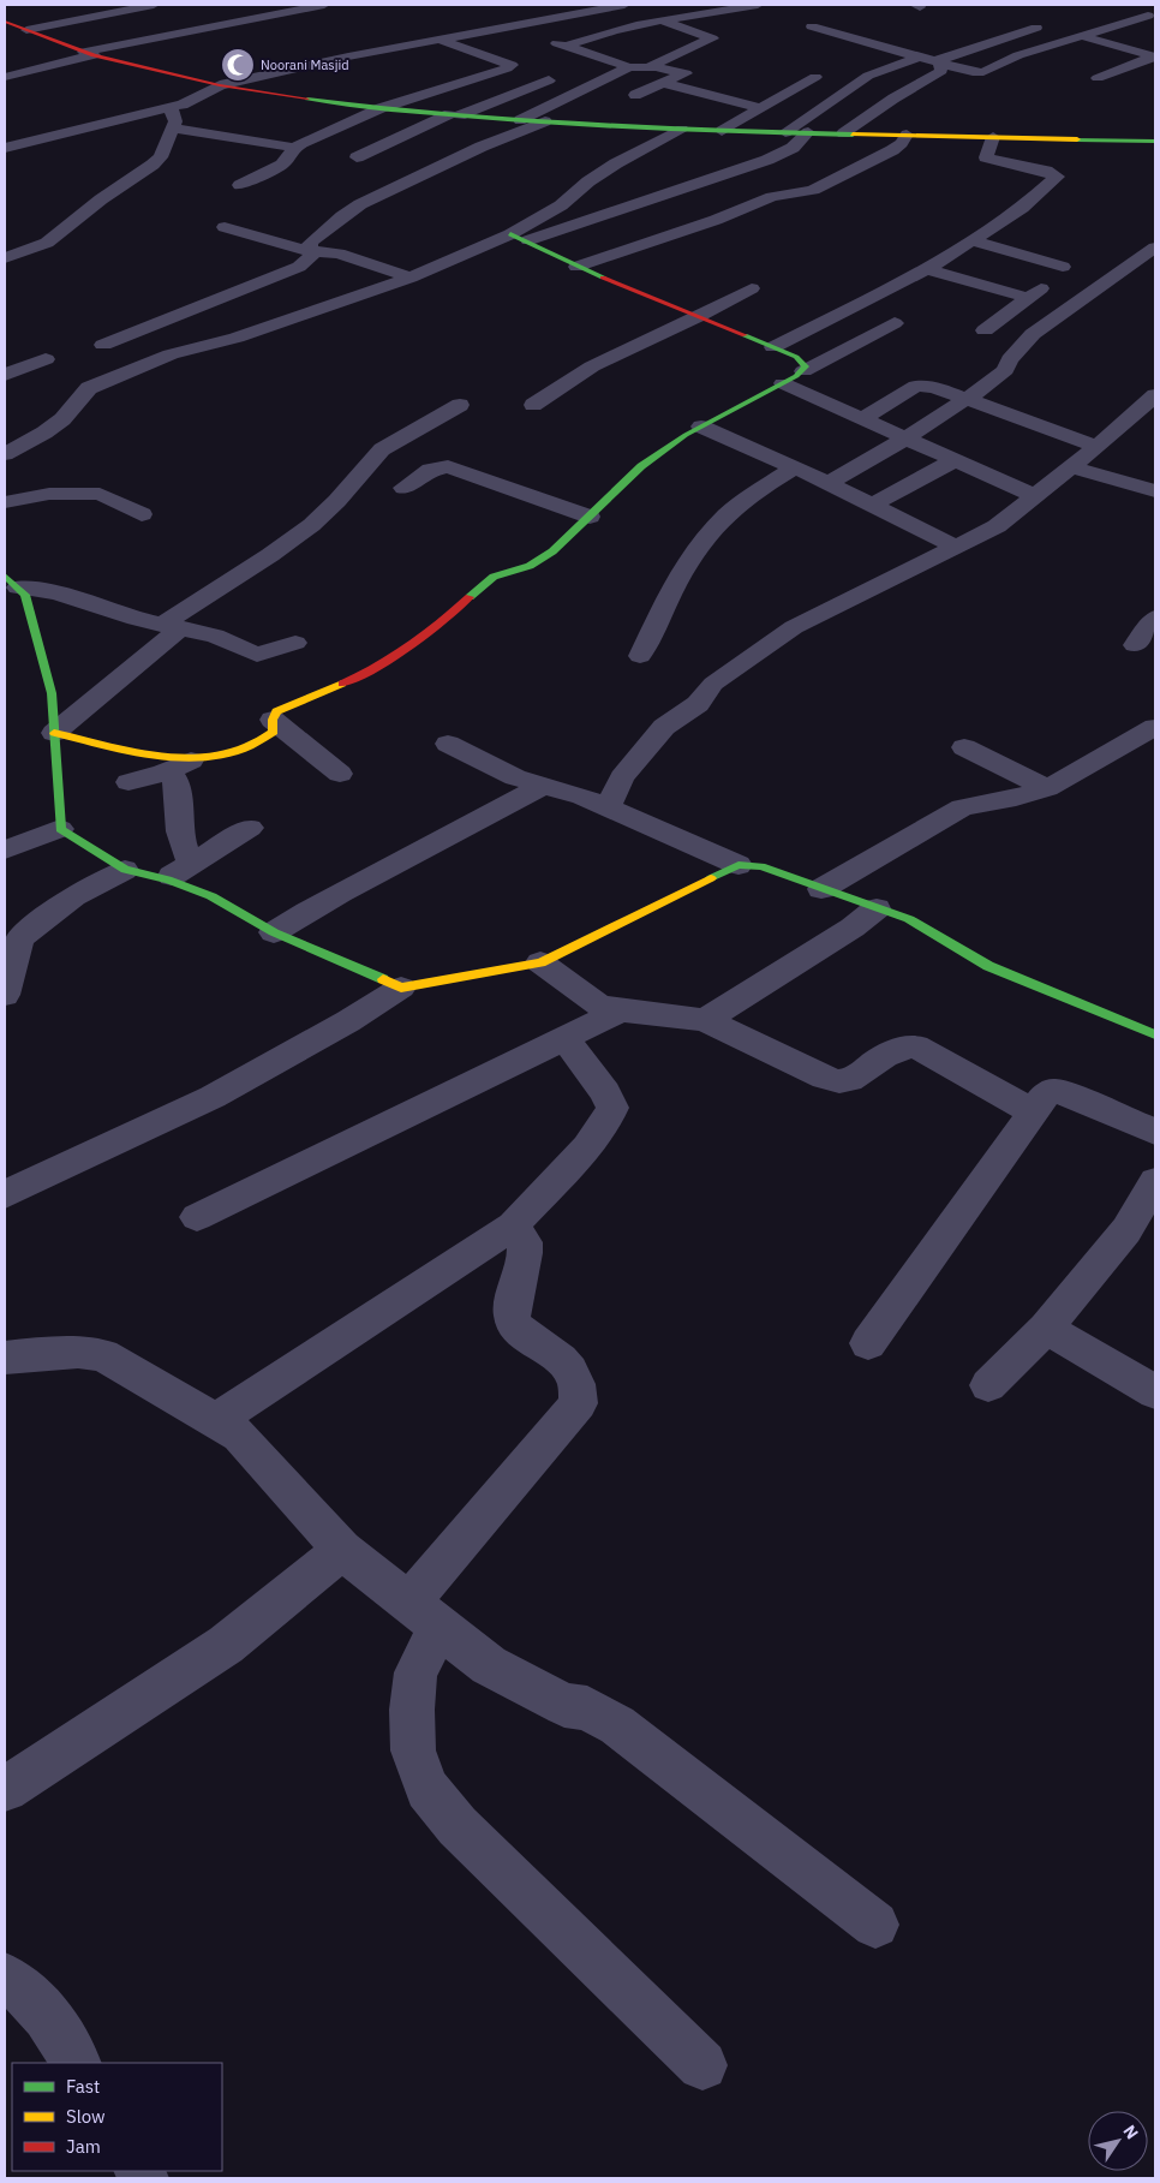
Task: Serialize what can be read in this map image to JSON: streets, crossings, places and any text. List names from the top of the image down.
{
  "places": {
    "mosque": ["Noorani Masjid"]
  },
  "legend": ["Fast", "Slow", "Jam"],
  "north": "top right"
}
